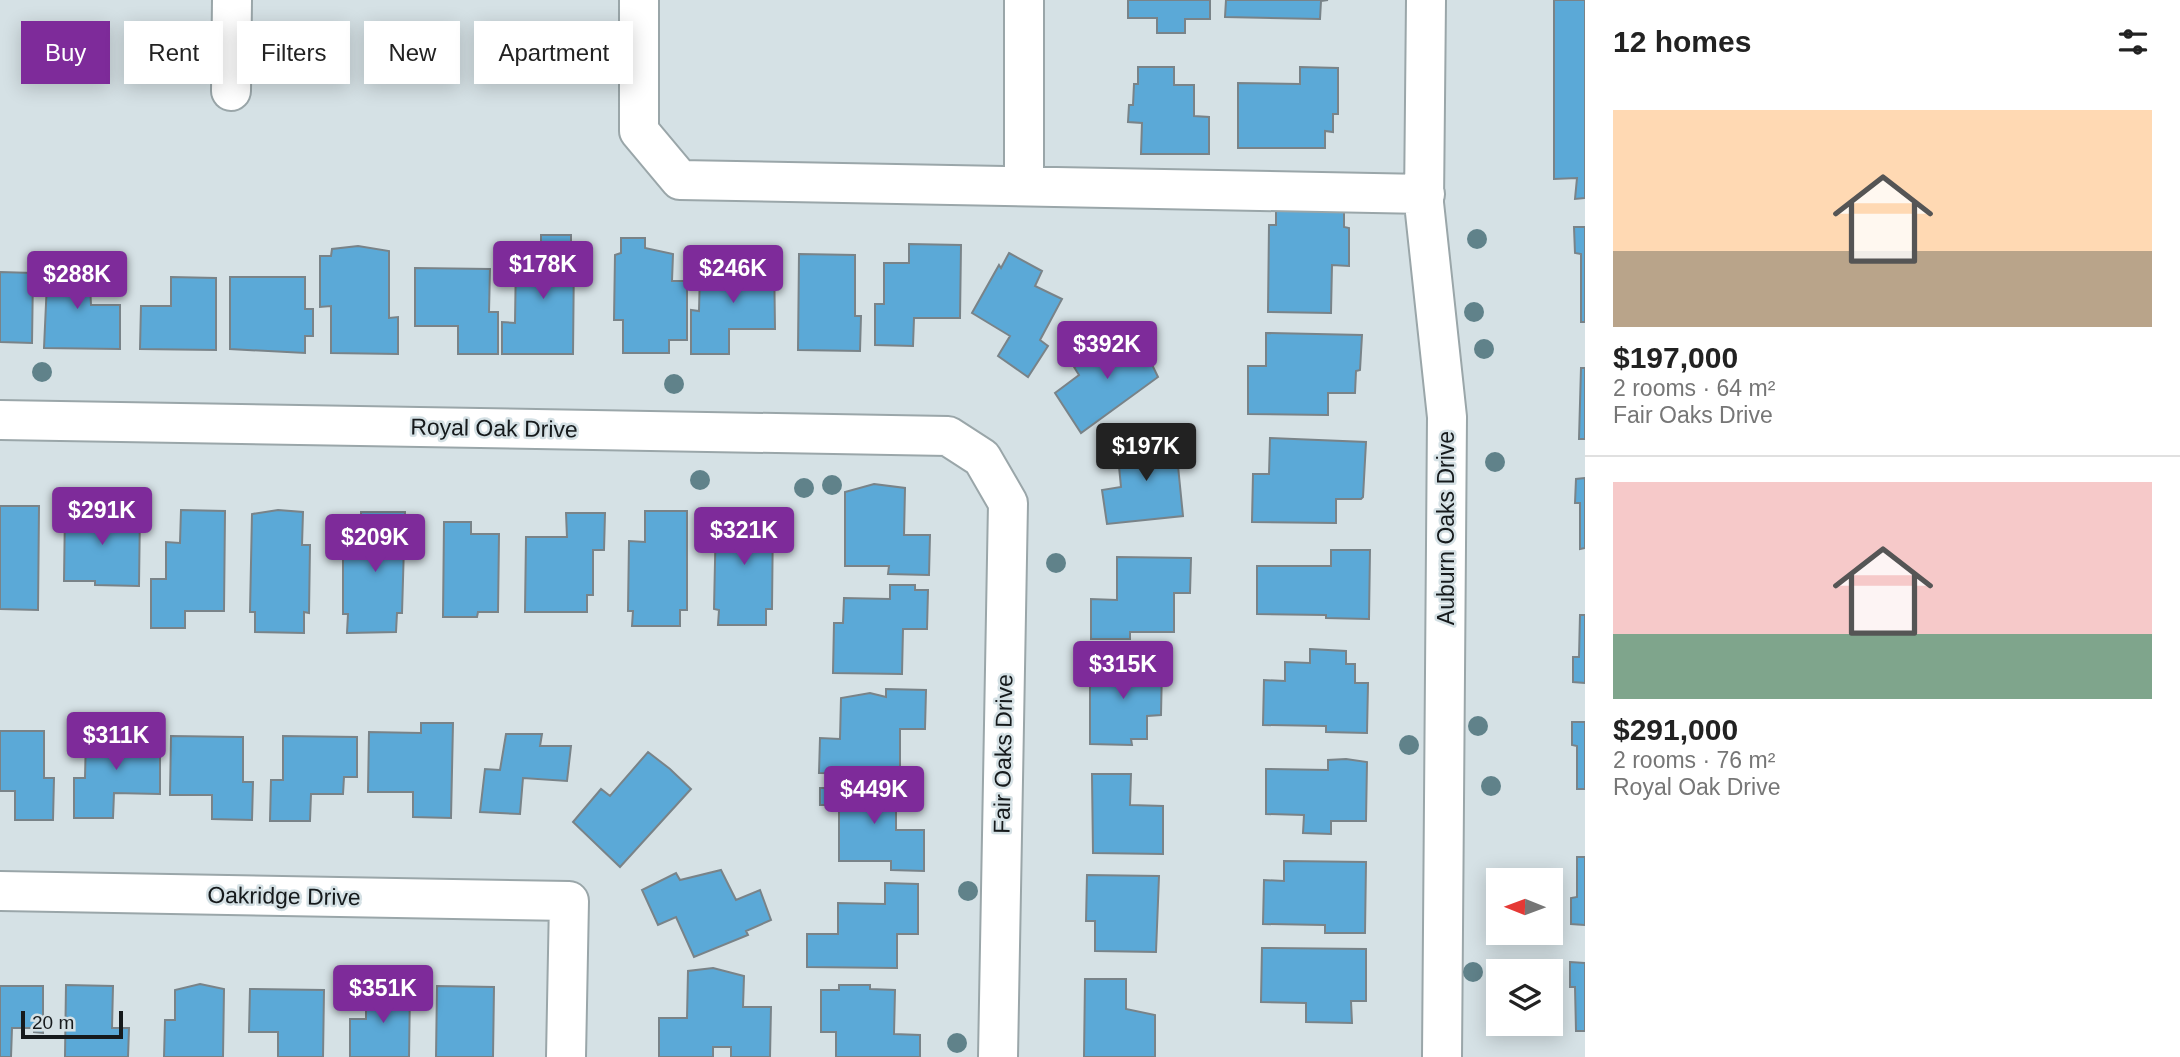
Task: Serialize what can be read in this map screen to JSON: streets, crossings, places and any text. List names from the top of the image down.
{
  "streets": {
    "street": [
      "Royal Oak Drive",
      "Auburn Oaks Drive",
      "Fair Oaks Drive",
      "Oakridge Drive"
    ]
  },
  "crossings": [
    ["Royal Oak Drive", "Fair Oaks Drive"]
  ],
  "scale_bar": "20 m",
  "north": "left",
  "page": {
    "heading": "12 homes",
    "chip": [
      "Buy",
      "Rent",
      "Filters",
      "New",
      "Apartment"
    ],
    "list": [
      {
        "name": "$197,000",
        "note": "2 rooms · 64 m² · Fair Oaks Drive"
      },
      {
        "name": "$291,000",
        "note": "2 rooms · 76 m² · Royal Oak Drive"
      }
    ],
    "price": [
      "$178K",
      "$246K",
      "$288K",
      "$392K",
      "$197K",
      "$291K",
      "$321K",
      "$209K",
      "$315K",
      "$311K",
      "$449K",
      "$351K"
    ],
    "scale": "20 m"
  }
}
